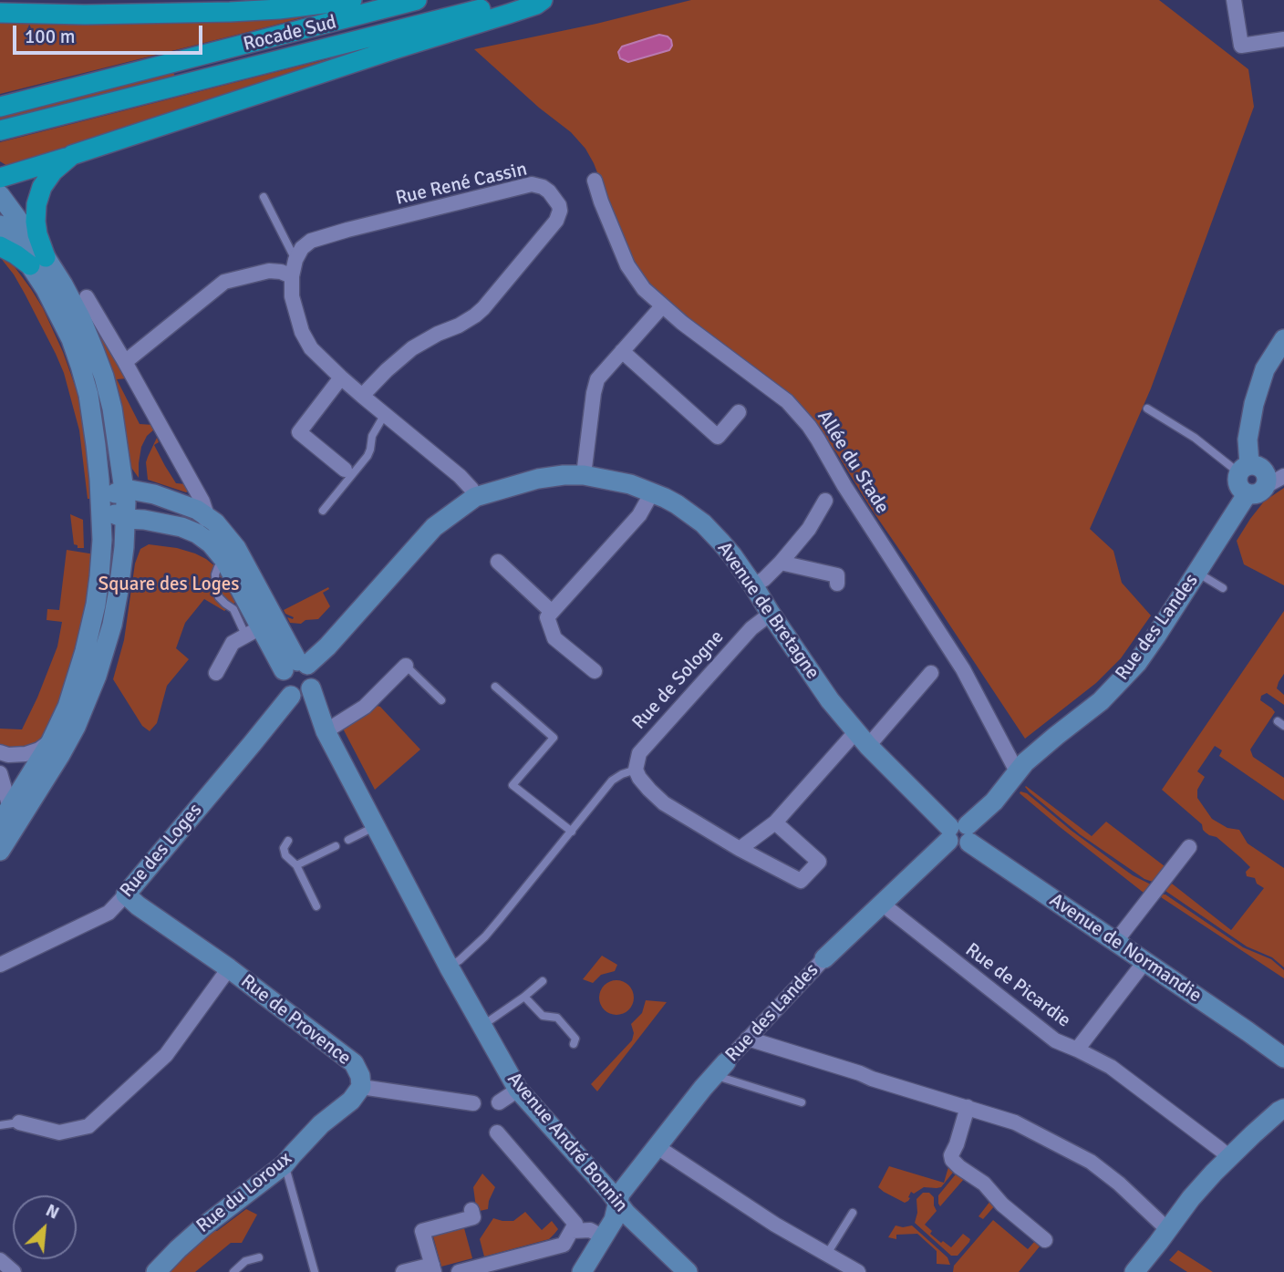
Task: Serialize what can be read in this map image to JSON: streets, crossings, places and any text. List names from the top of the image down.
{
  "streets": {
    "highway": ["Rocade Sud"],
    "street": [
      "Rue René Cassin",
      "Allée du Stade",
      "Avenue de Bretagne",
      "Rue des Landes",
      "Rue de Sologne",
      "Rue des Loges",
      "Avenue de Normandie",
      "Rue de Picardie",
      "Rue de Provence",
      "Avenue André Bonnin",
      "Rue du Loroux"
    ]
  },
  "crossings": [
    ["Allée du Stade", "Rue des Landes"],
    ["Avenue de Bretagne", "Rue des Landes"],
    ["Avenue de Bretagne", "Rue de Sologne"],
    ["Avenue de Bretagne", "Rue des Loges"],
    ["Avenue de Bretagne", "Avenue de Normandie"],
    ["Rue des Landes", "Avenue de Normandie"],
    ["Rue des Landes", "Rue de Picardie"],
    ["Rue des Landes", "Avenue André Bonnin"],
    ["Rue des Loges", "Rue de Provence"],
    ["Rue de Provence", "Rue du Loroux"]
  ],
  "parks": ["Square des Loges"],
  "scale_bar": "100 m",
  "north": "top right"
}
